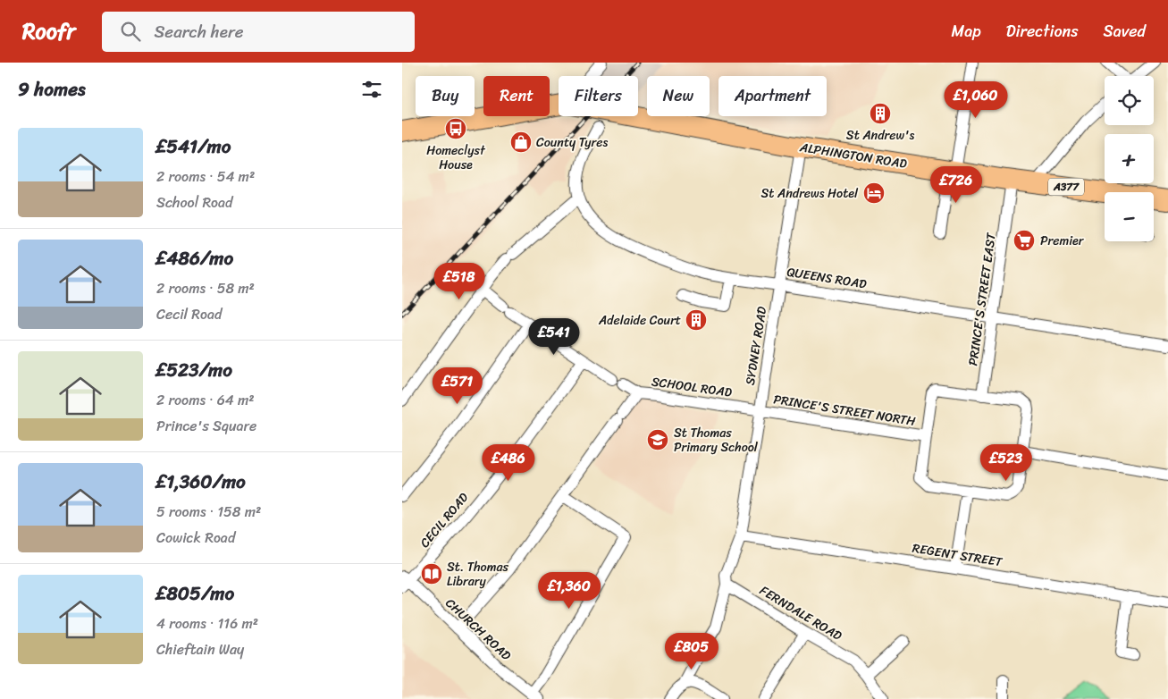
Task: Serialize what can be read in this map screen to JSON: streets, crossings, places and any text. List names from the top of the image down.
{
  "streets": {
    "highway": ["ALPHINGTON ROAD", "A377"],
    "street": [
      "QUEENS ROAD",
      "PRINCE'S STREET EAST",
      "SYDNEY ROAD",
      "SCHOOL ROAD",
      "PRINCE'S STREET NORTH",
      "CECIL ROAD",
      "REGENT STREET",
      "FERNDALE ROAD",
      "CHURCH ROAD"
    ]
  },
  "crossings": [
    ["ALPHINGTON ROAD", "PRINCE'S STREET EAST"],
    ["ALPHINGTON ROAD", "SYDNEY ROAD"],
    ["QUEENS ROAD", "PRINCE'S STREET EAST"],
    ["QUEENS ROAD", "SYDNEY ROAD"],
    ["SYDNEY ROAD", "SCHOOL ROAD"],
    ["SYDNEY ROAD", "PRINCE'S STREET NORTH"],
    ["SYDNEY ROAD", "REGENT STREET"],
    ["SYDNEY ROAD", "FERNDALE ROAD"],
    ["SCHOOL ROAD", "PRINCE'S STREET NORTH"],
    ["CECIL ROAD", "CHURCH ROAD"]
  ],
  "places": {
    "building": ["St Andrew's", "Adelaide Court"],
    "bus stop": ["Homeclyst House"],
    "shop": ["County Tyres"],
    "hotel": ["St Andrews Hotel"],
    "supermarket": ["Premier"],
    "school or university": ["St Thomas Primary School"],
    "library": ["St. Thomas Library"]
  },
  "page": {
    "header": "Roofr",
    "search": "Search here",
    "nav": ["Map", "Directions", "Saved"],
    "heading": "9 homes",
    "map_buttons": ["+", "−"],
    "chip": [
      "Buy",
      "Rent",
      "Filters",
      "New",
      "Apartment"
    ],
    "price": [
      "£1,060",
      "£726",
      "£518",
      "£541",
      "£571",
      "£486",
      "£523",
      "£1,360",
      "£805"
    ],
    "list": [
      {
        "name": "£541/mo",
        "note": "2 rooms · 54 m² · School Road"
      },
      {
        "name": "£486/mo",
        "note": "2 rooms · 58 m² · Cecil Road"
      },
      {
        "name": "£523/mo",
        "note": "2 rooms · 64 m² · Prince's Square"
      },
      {
        "name": "£1,360/mo",
        "note": "5 rooms · 158 m² · Cowick Road"
      },
      {
        "name": "£805/mo",
        "note": "4 rooms · 116 m² · Chieftain Way"
      }
    ]
  }
}
